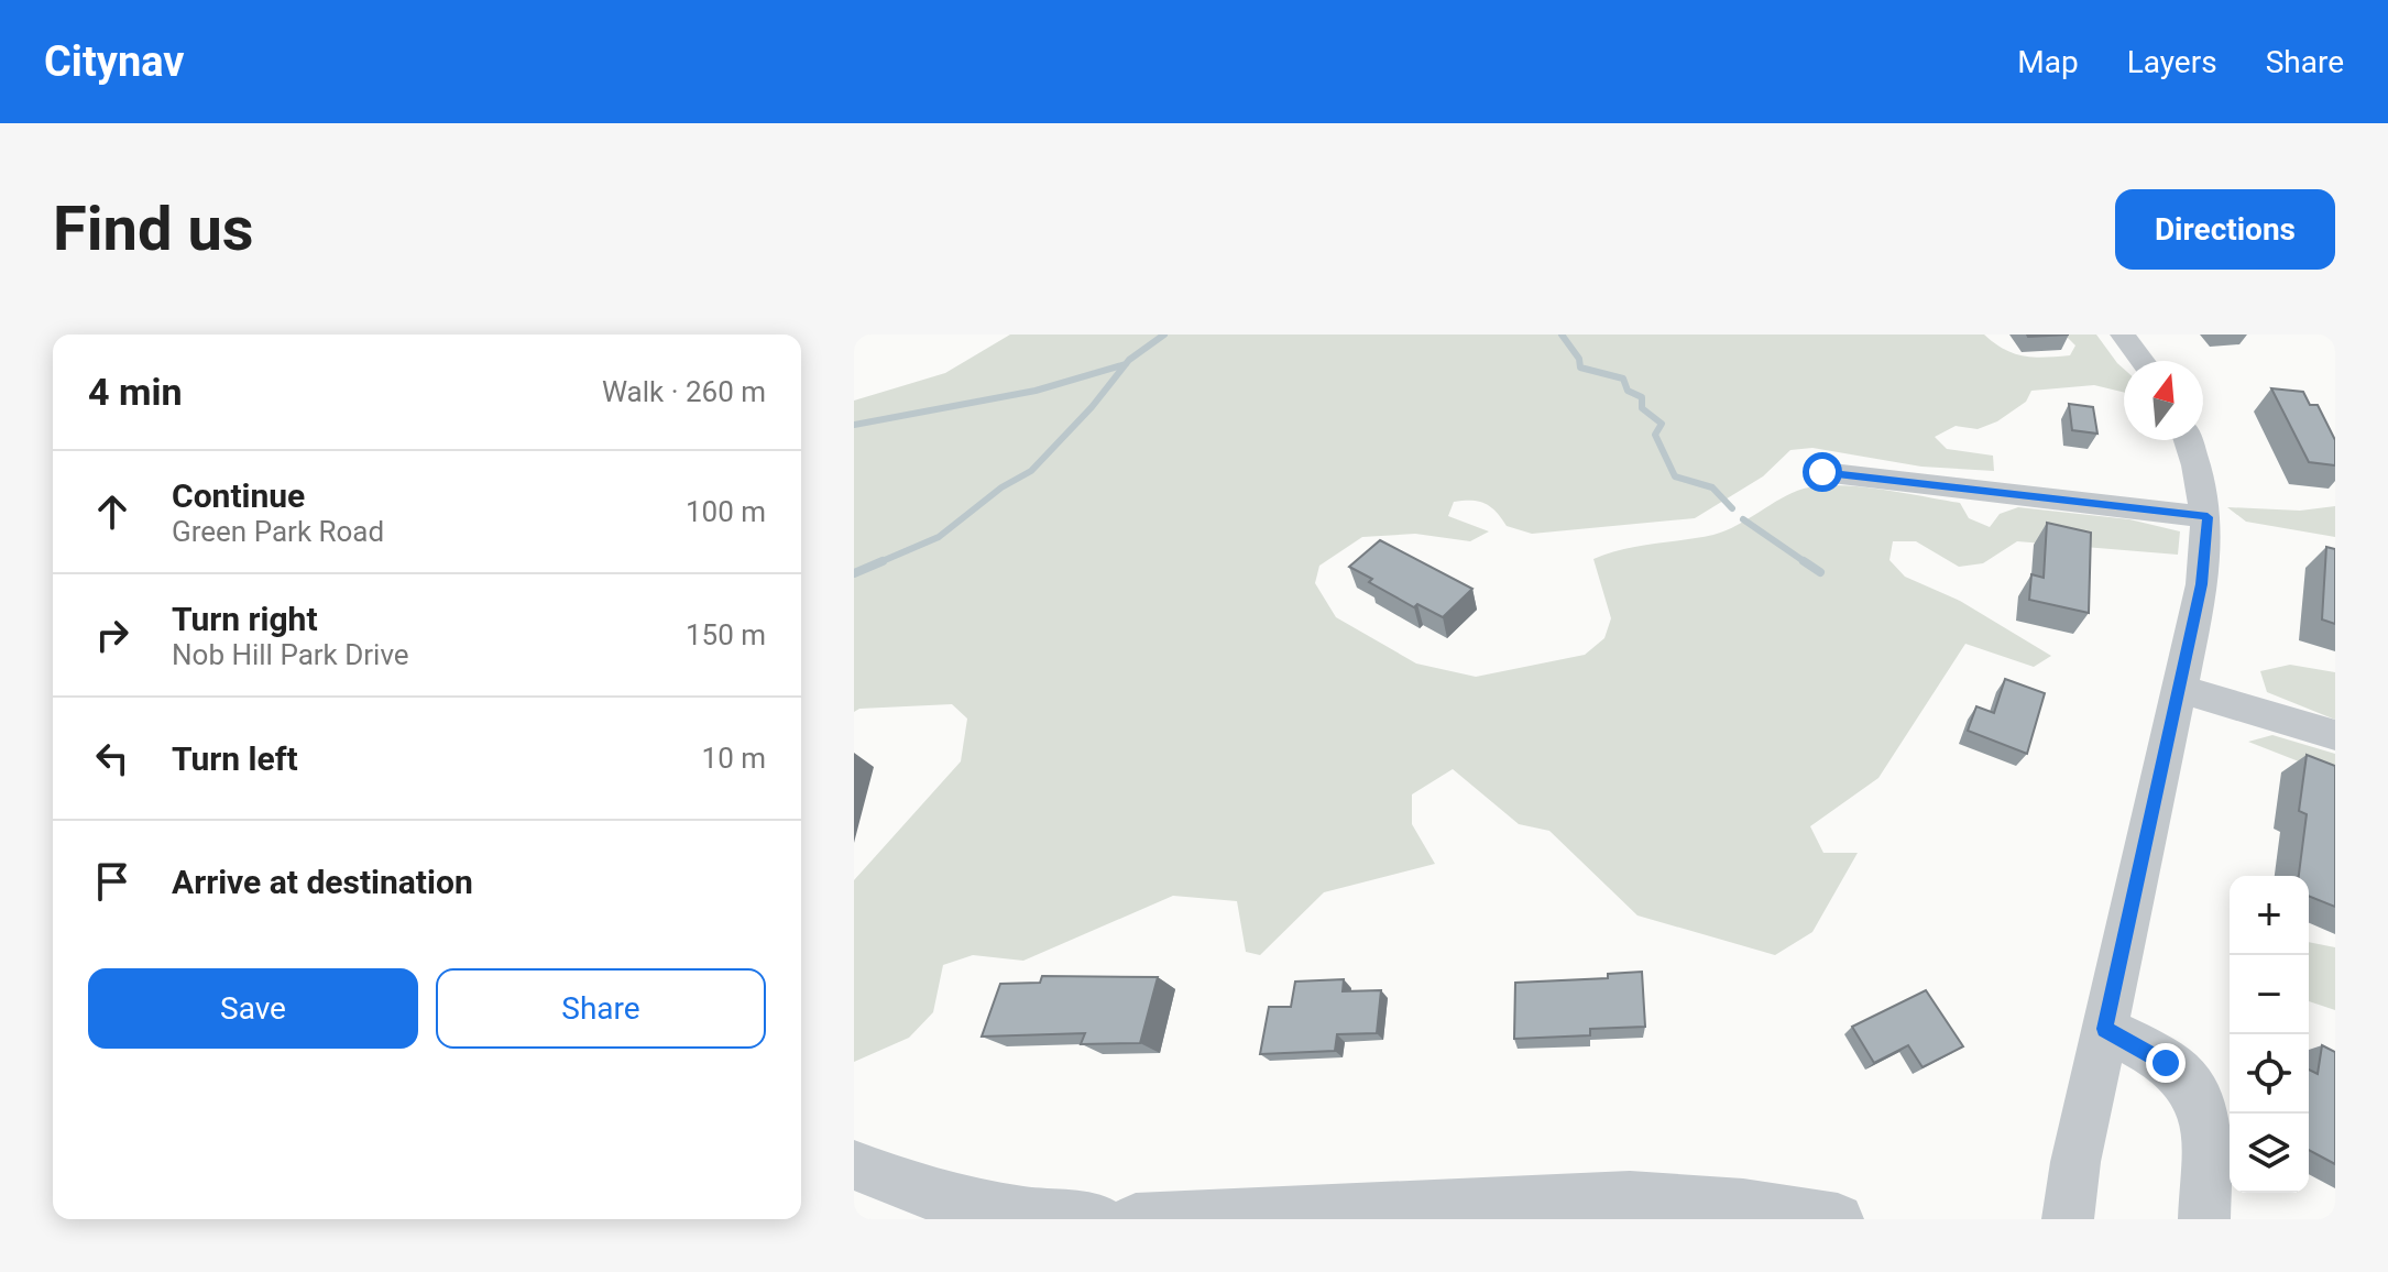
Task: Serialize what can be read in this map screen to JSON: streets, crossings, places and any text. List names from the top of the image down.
{
  "north": "top",
  "page": {
    "header": "Citynav",
    "nav": ["Map", "Layers", "Share"],
    "buttons": [
      "Directions",
      ["Save", "Share"]
    ],
    "title": "Find us",
    "heading": ["4 min", "Walk · 260 m"],
    "list": [
      ["Continue", "Green Park Road", "100 m"],
      ["Turn right", "Nob Hill Park Drive", "150 m"],
      ["Turn left", "10 m"],
      "Arrive at destination"
    ],
    "map_buttons": ["+", "−"]
  }
}
